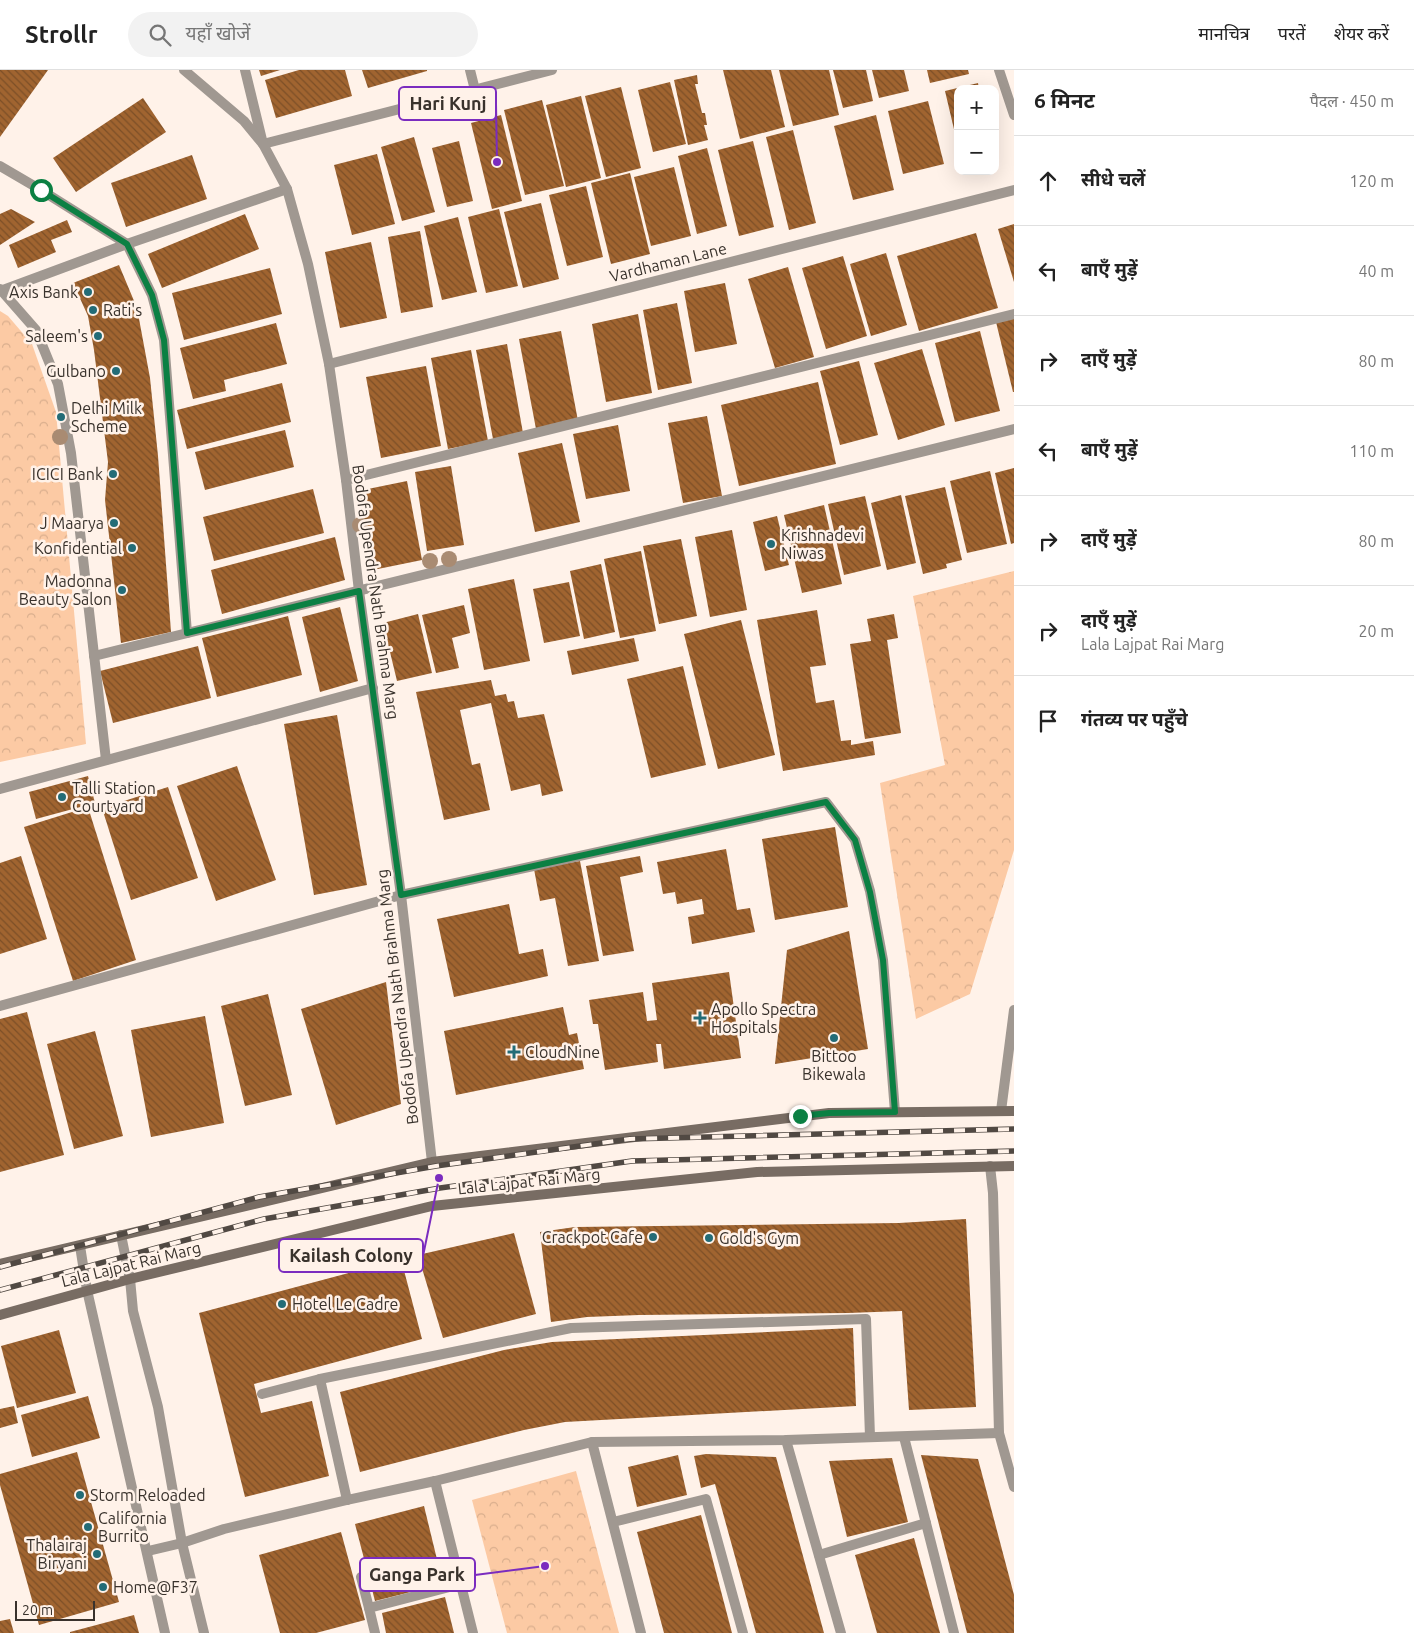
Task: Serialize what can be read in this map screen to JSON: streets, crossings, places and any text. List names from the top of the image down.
{
  "streets": {
    "main road": ["Lala Lajpat Rai Marg"],
    "street": ["Vardhaman Lane", "Bodofa Upendra Nath Brahma Marg"]
  },
  "crossings": [
    ["Vardhaman Lane", "Bodofa Upendra Nath Brahma Marg"],
    ["Bodofa Upendra Nath Brahma Marg", "Lala Lajpat Rai Marg"]
  ],
  "places": {
    "other": [
      "Hari Kunj",
      "Axis Bank",
      "Rati's",
      "Saleem's",
      "Gulbano",
      "Delhi Milk Scheme",
      "ICICI Bank",
      "J Maarya",
      "Krishnadevi Niwas",
      "Konfidential",
      "Madonna Beauty Salon",
      "Talli Station Courtyard",
      "Bittoo Bikewala",
      "Kailash Colony",
      "Crackpot Cafe",
      "Gold's Gym",
      "Hotel Le Cadre",
      "Storm Reloaded",
      "California Burrito",
      "Thalairaj Biryani",
      "Ganga Park",
      "Home@F37"
    ],
    "health": ["Apollo Spectra Hospitals", "CloudNine"]
  },
  "scale_bar": "20 m",
  "page": {
    "header": "Strollr",
    "search": "यहाँ खोजें",
    "nav": ["मानचित्र", "परतें", "शेयर करें"],
    "heading": ["6 मिनट", "पैदल · 450 m"],
    "map_buttons": ["+", "−"],
    "list": [
      ["सीधे चलें", "120 m"],
      ["बाएँ मुड़ें", "40 m"],
      ["दाएँ मुड़ें", "80 m"],
      ["बाएँ मुड़ें", "110 m"],
      ["दाएँ मुड़ें", "80 m"],
      ["दाएँ मुड़ें", "Lala Lajpat Rai Marg", "20 m"],
      "गंतव्य पर पहुँचे"
    ],
    "scale": "20 m"
  }
}
